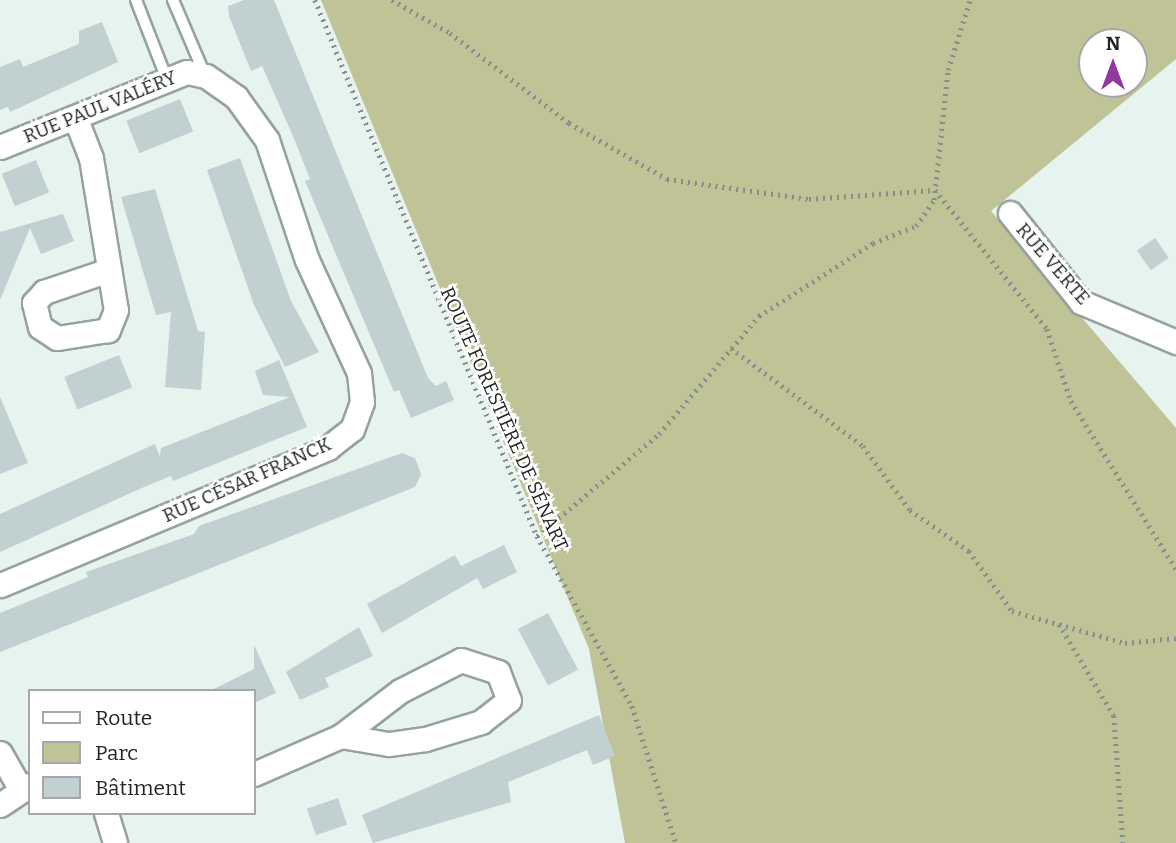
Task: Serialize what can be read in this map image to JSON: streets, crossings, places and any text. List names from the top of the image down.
{
  "streets": {
    "street": ["RUE PAUL VALÉRY", "RUE VERTE", "RUE CÉSAR FRANCK"],
    "path": ["ROUTE FORESTIÈRE DE SÉNART"]
  },
  "crossings": [
    ["RUE PAUL VALÉRY", "RUE CÉSAR FRANCK"]
  ],
  "legend": ["Route", "Parc", "Bâtiment"],
  "north": "top"
}
